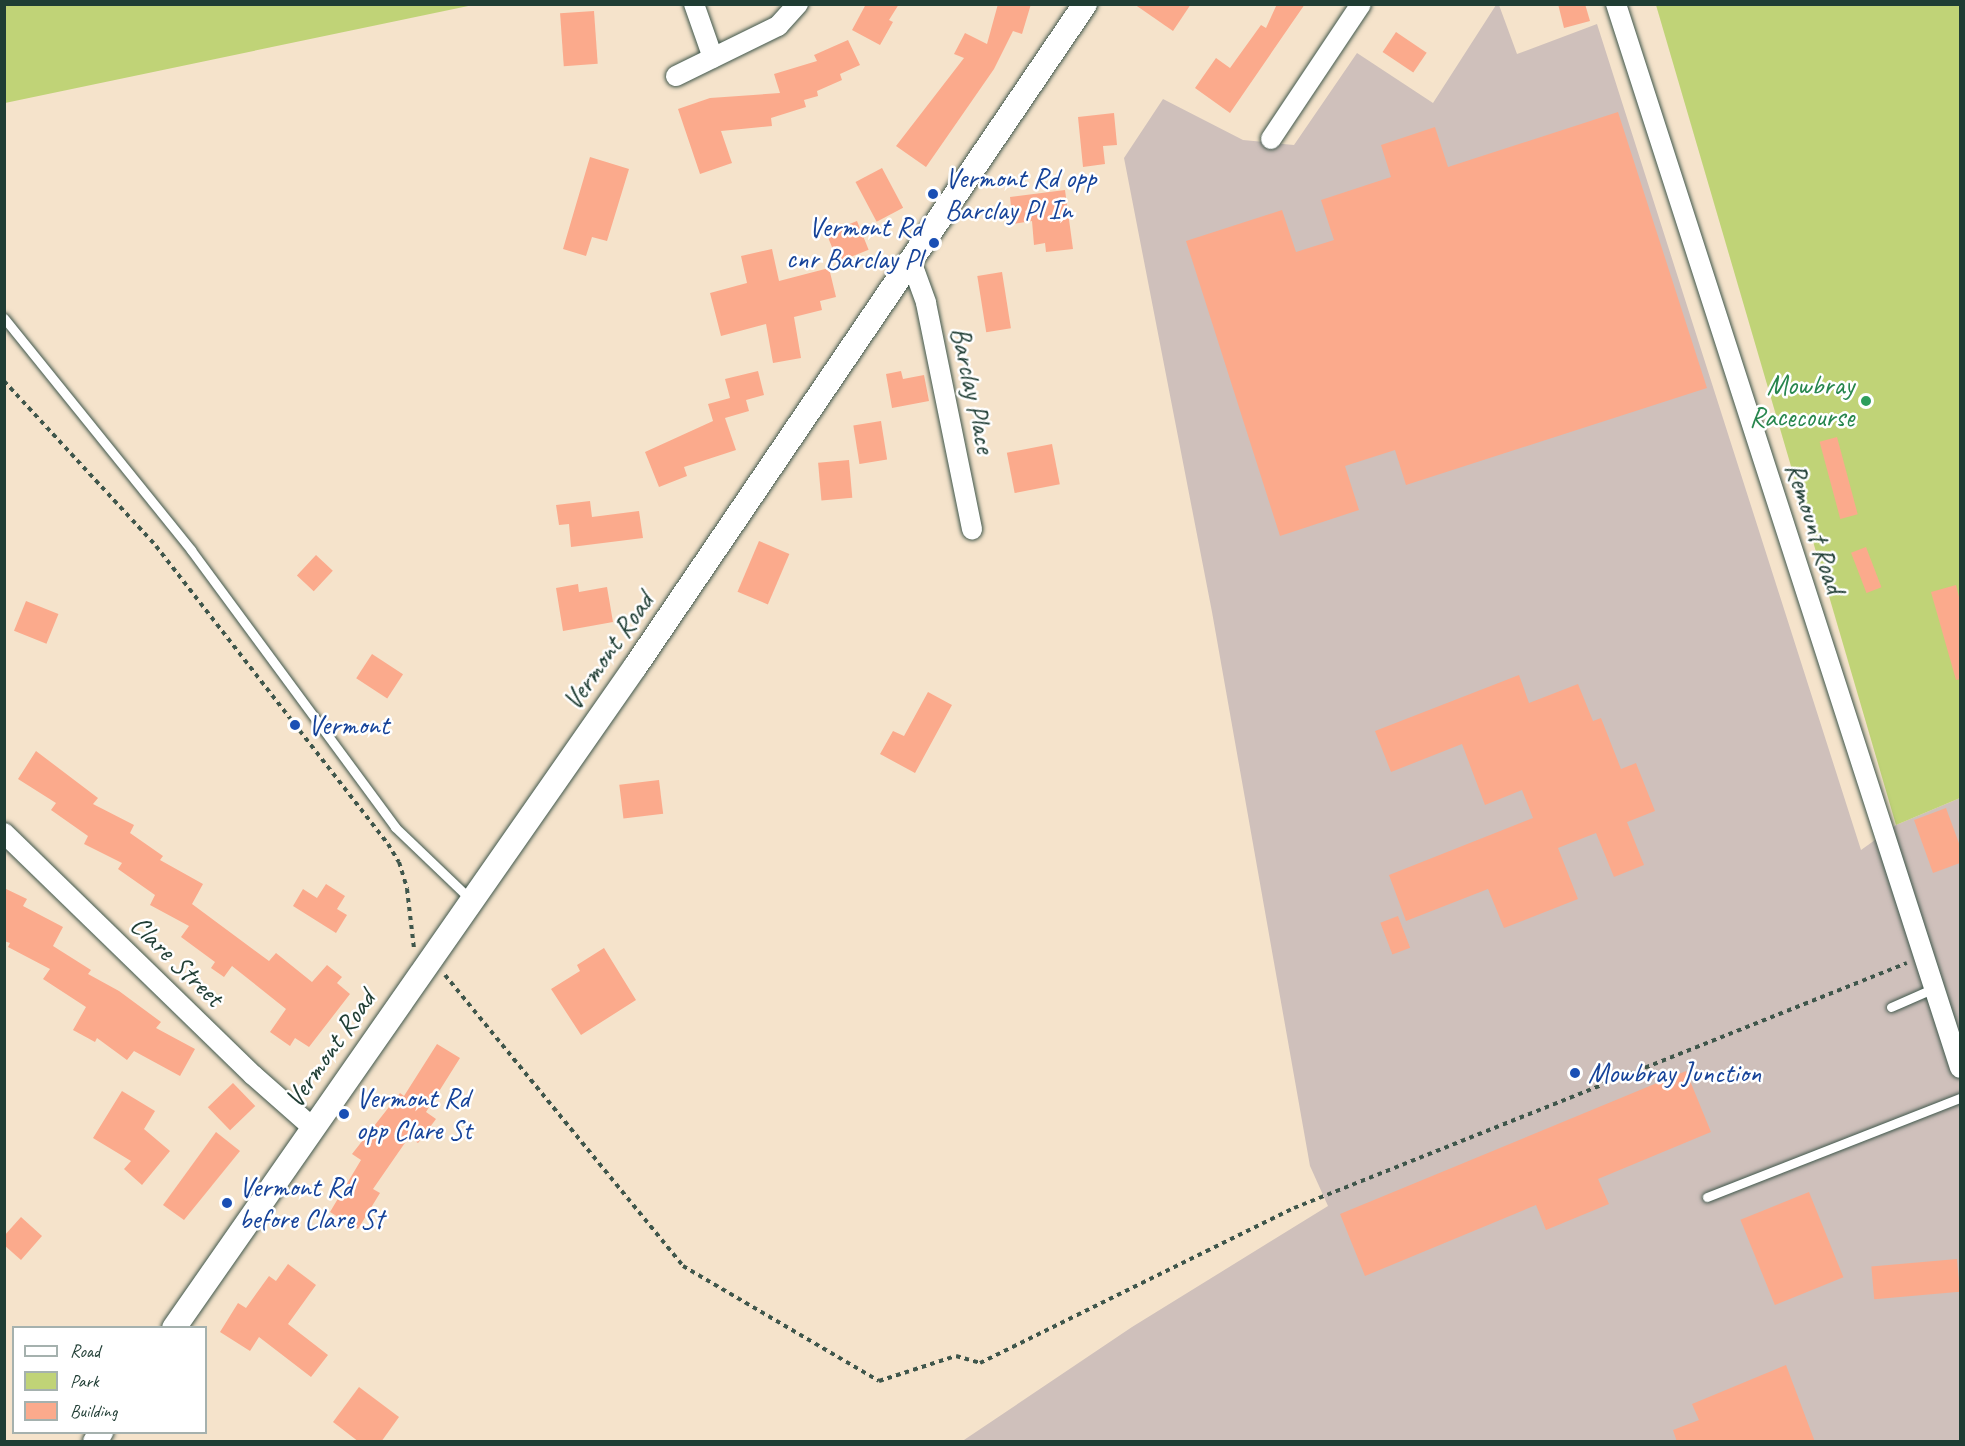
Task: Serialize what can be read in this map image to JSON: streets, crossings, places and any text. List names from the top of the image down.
{
  "streets": {
    "street": [
      "Barclay Place",
      "Remount Road",
      "Vermont Road",
      "Clare Street"
    ]
  },
  "crossings": [
    ["Barclay Place", "Vermont Road"],
    ["Vermont Road", "Clare Street"]
  ],
  "places": [
    "Vermont Rd opp Barclay Pl In",
    "Vermont Rd cnr Barclay Pl",
    "Mowbray Racecourse",
    "Vermont",
    "Mowbray Junction",
    "Vermont Rd opp Clare St",
    "Vermont Rd before Clare St"
  ],
  "legend": ["Road", "Park", "Building"]
}
